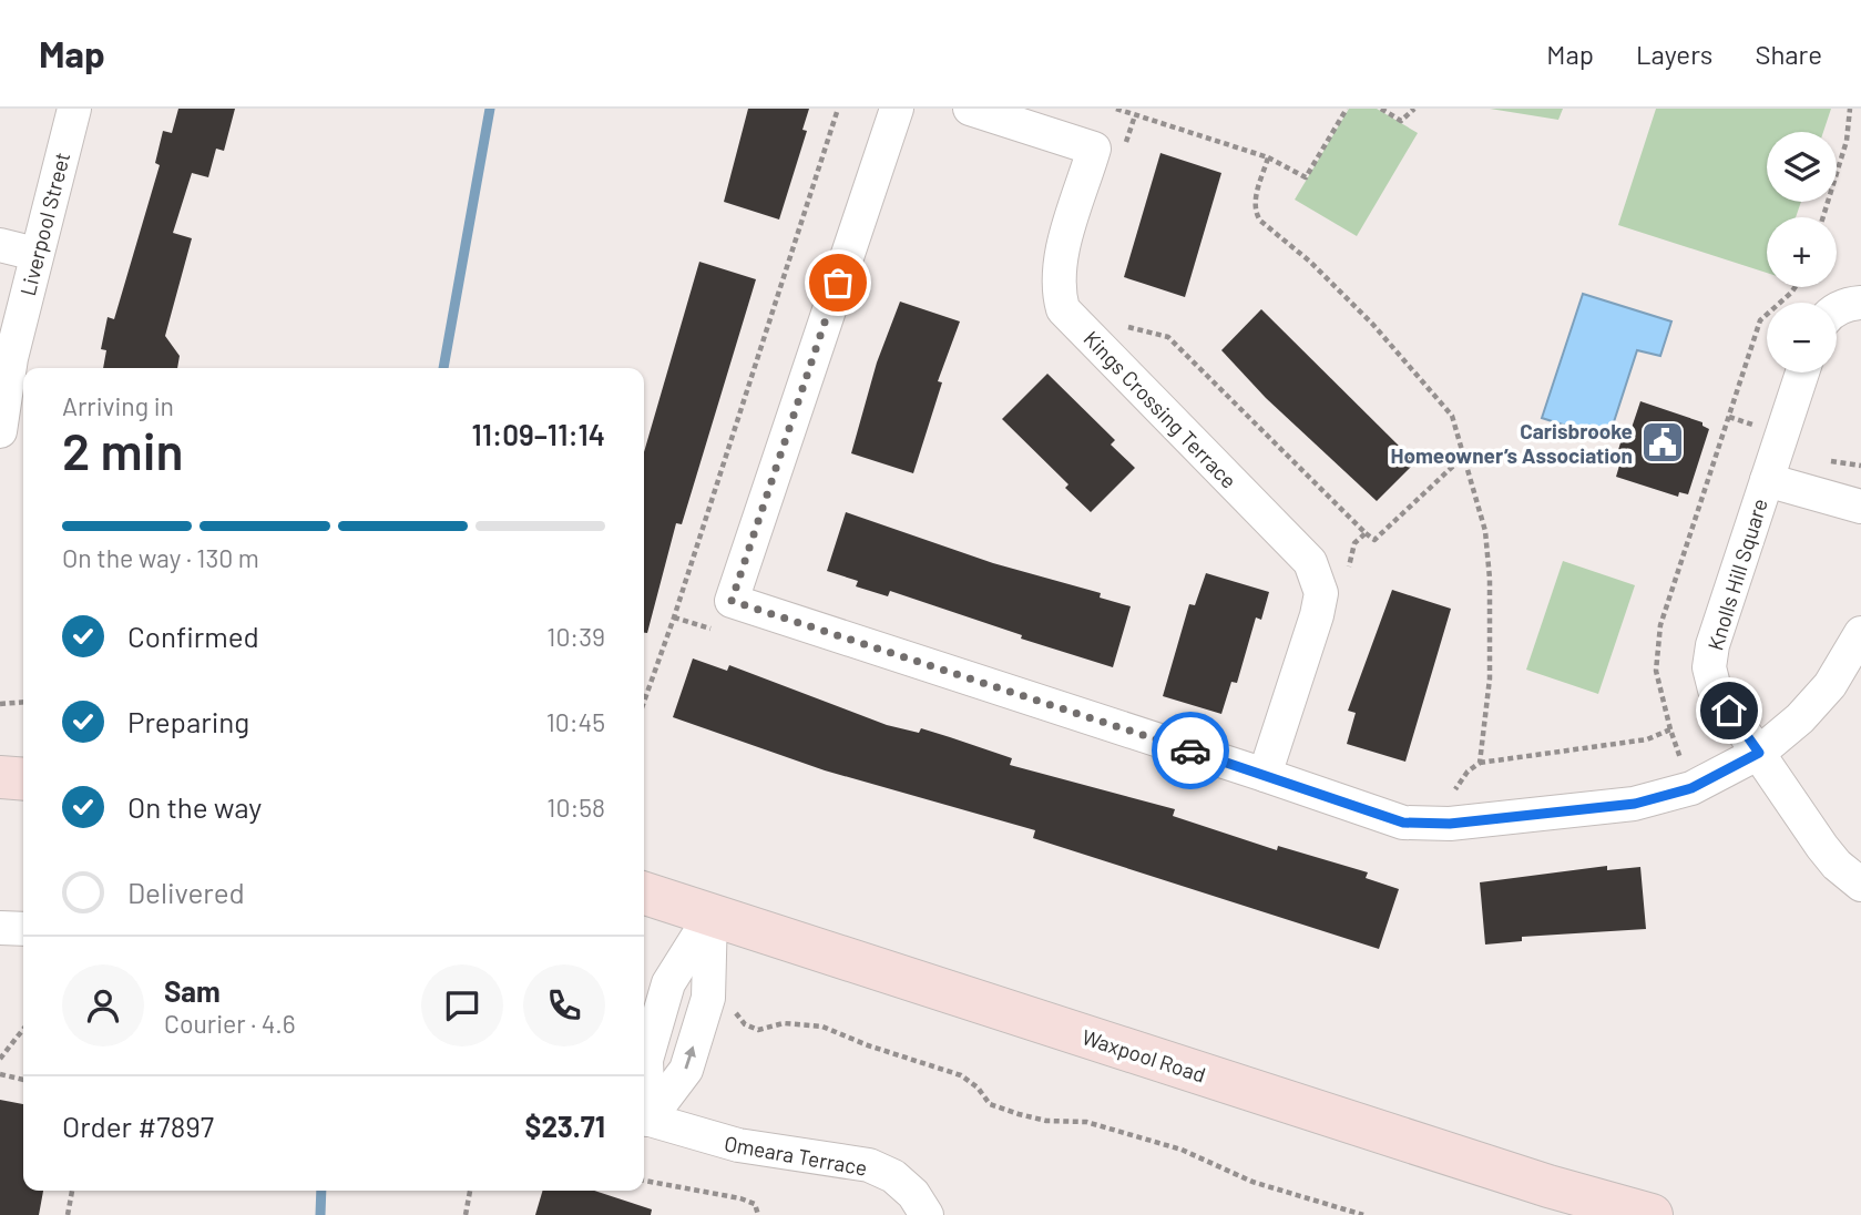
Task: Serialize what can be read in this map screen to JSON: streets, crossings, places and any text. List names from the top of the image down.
{
  "streets": {
    "street": [
      "Liverpool Street",
      "Kings Crossing Terrace",
      "Knolls Hill Square",
      "Waxpool Road",
      "Omeara Terrace"
    ]
  },
  "places": {
    "public building": ["Carisbrooke Homeowner’s Association"]
  },
  "page": {
    "header": "Map",
    "nav": ["Map", "Layers", "Share"],
    "map_buttons": ["+", "−"],
    "heading": ["2 min", "Arriving in", "11:09–11:14"],
    "panel": [
      "Sam",
      "Courier · 4.6",
      "Order #7897",
      "$23.71"
    ],
    "bar": "On the way · 130 m",
    "list": [
      ["Confirmed", "10:39"],
      ["Preparing", "10:45"],
      ["On the way", "10:58"],
      "Delivered"
    ]
  }
}
